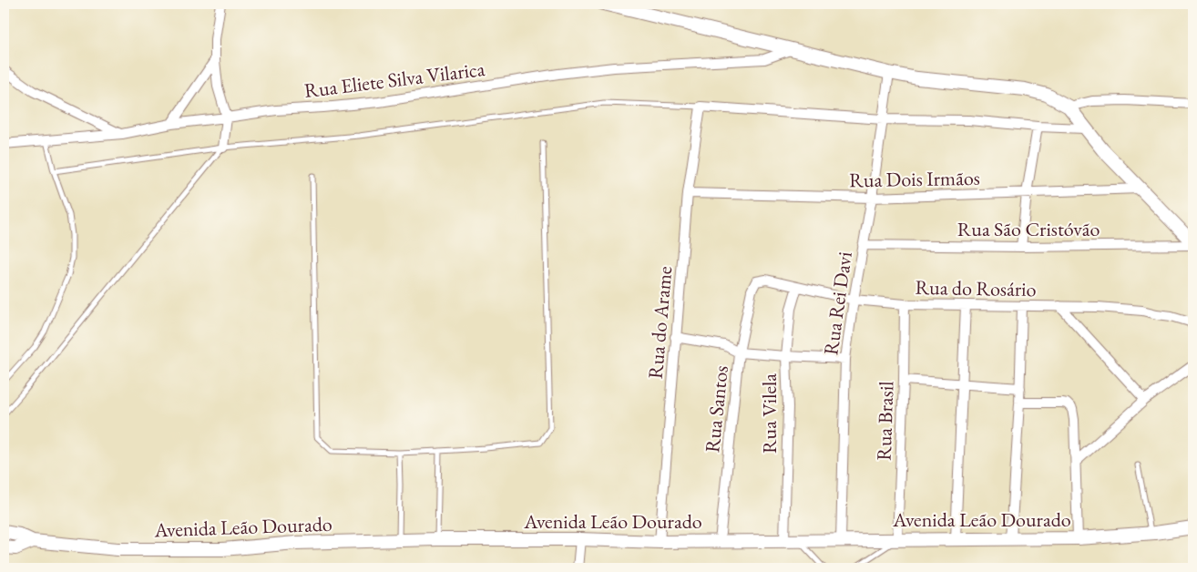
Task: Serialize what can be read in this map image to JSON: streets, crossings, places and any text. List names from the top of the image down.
{
  "streets": {
    "main road": ["Avenida Leão Dourado"],
    "street": [
      "Rua Eliete Silva Vilarica",
      "Rua Dois Irmãos",
      "Rua São Cristóvão",
      "Rua do Rosário",
      "Rua Rei Davi",
      "Rua do Arame",
      "Rua Santos",
      "Rua Vilela",
      "Rua Brasil"
    ]
  },
  "crossings": [
    ["Rua Dois Irmãos", "Rua Rei Davi"],
    ["Rua Dois Irmãos", "Rua do Arame"],
    ["Rua São Cristóvão", "Rua Rei Davi"],
    ["Rua do Rosário", "Rua Rei Davi"],
    ["Rua do Rosário", "Rua Santos"],
    ["Rua do Rosário", "Rua Vilela"],
    ["Rua do Rosário", "Rua Brasil"],
    ["Rua Rei Davi", "Avenida Leão Dourado"],
    ["Rua do Arame", "Avenida Leão Dourado"],
    ["Rua Santos", "Avenida Leão Dourado"],
    ["Rua Vilela", "Avenida Leão Dourado"],
    ["Rua Brasil", "Avenida Leão Dourado"]
  ]
}
